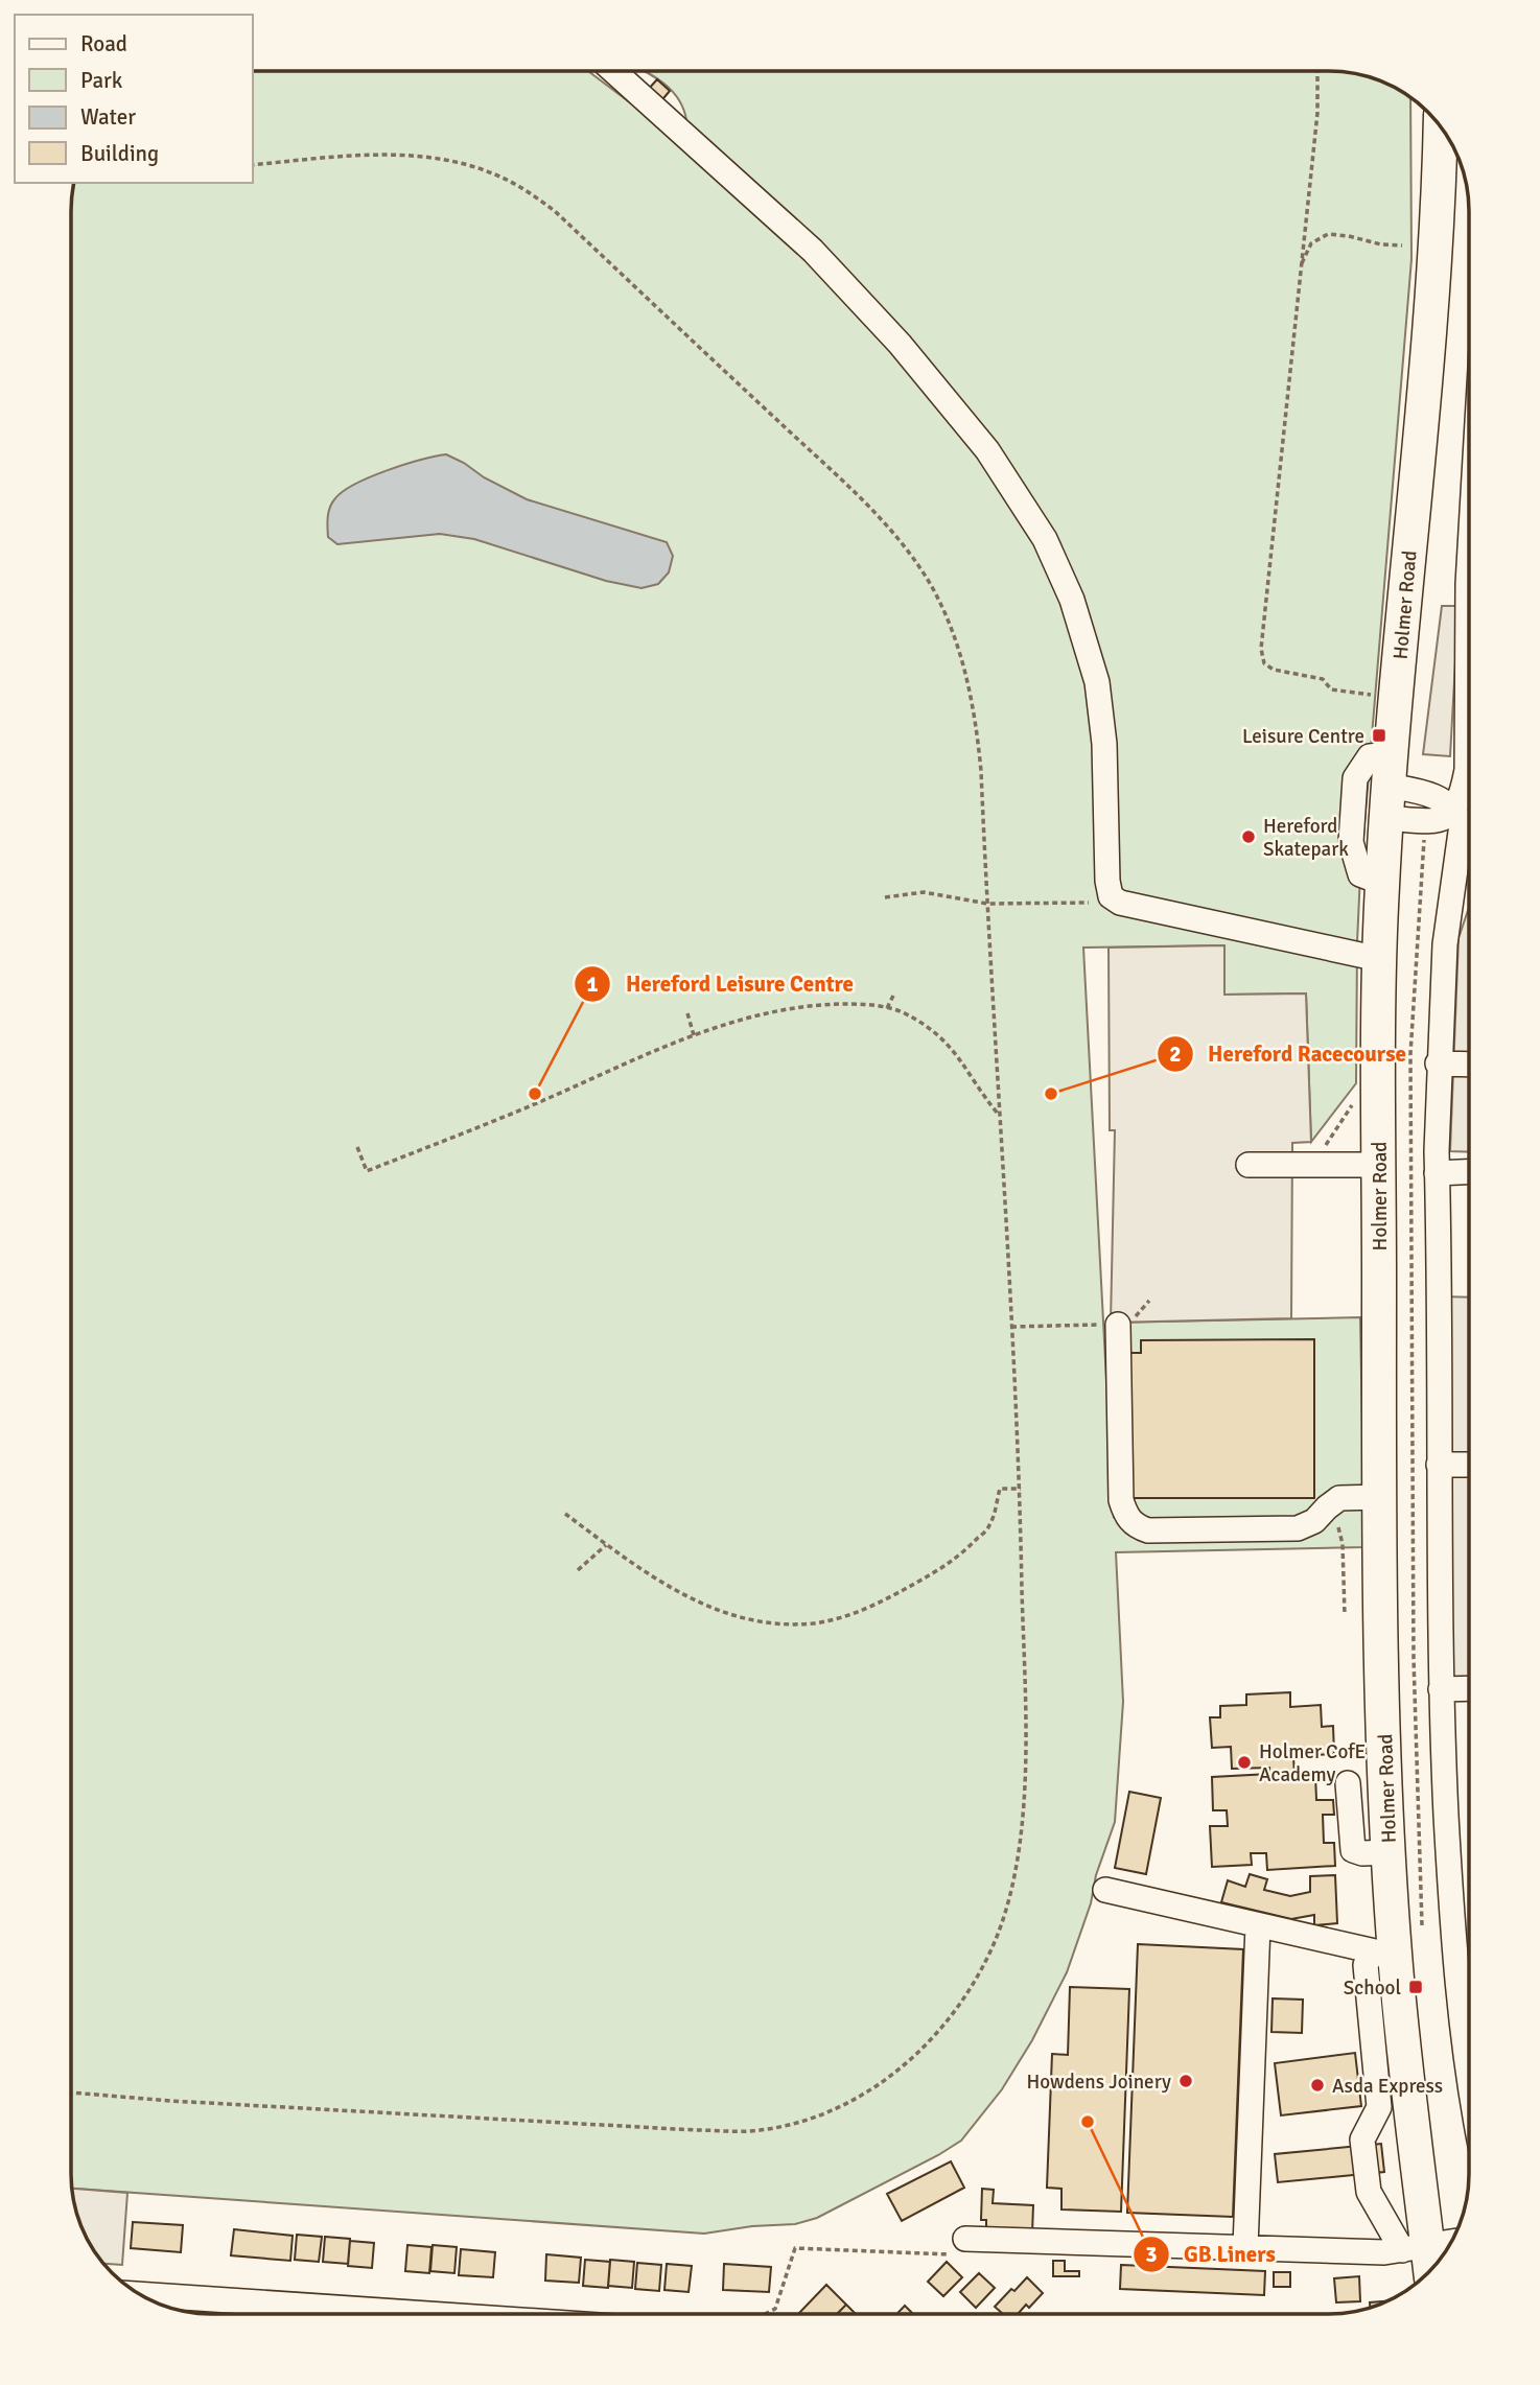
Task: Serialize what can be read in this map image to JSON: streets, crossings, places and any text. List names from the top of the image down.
{
  "streets": {
    "highway": ["Holmer Road"]
  },
  "places": {
    "transit": ["Leisure Centre", "School"],
    "other": [
      "Hereford Skatepark",
      "Hereford Leisure Centre",
      "Hereford Racecourse",
      "Holmer CofE Academy",
      "Howdens Joinery",
      "Asda Express",
      "GB Liners"
    ]
  },
  "legend": [
    "Road",
    "Park",
    "Water",
    "Building"
  ]
}
